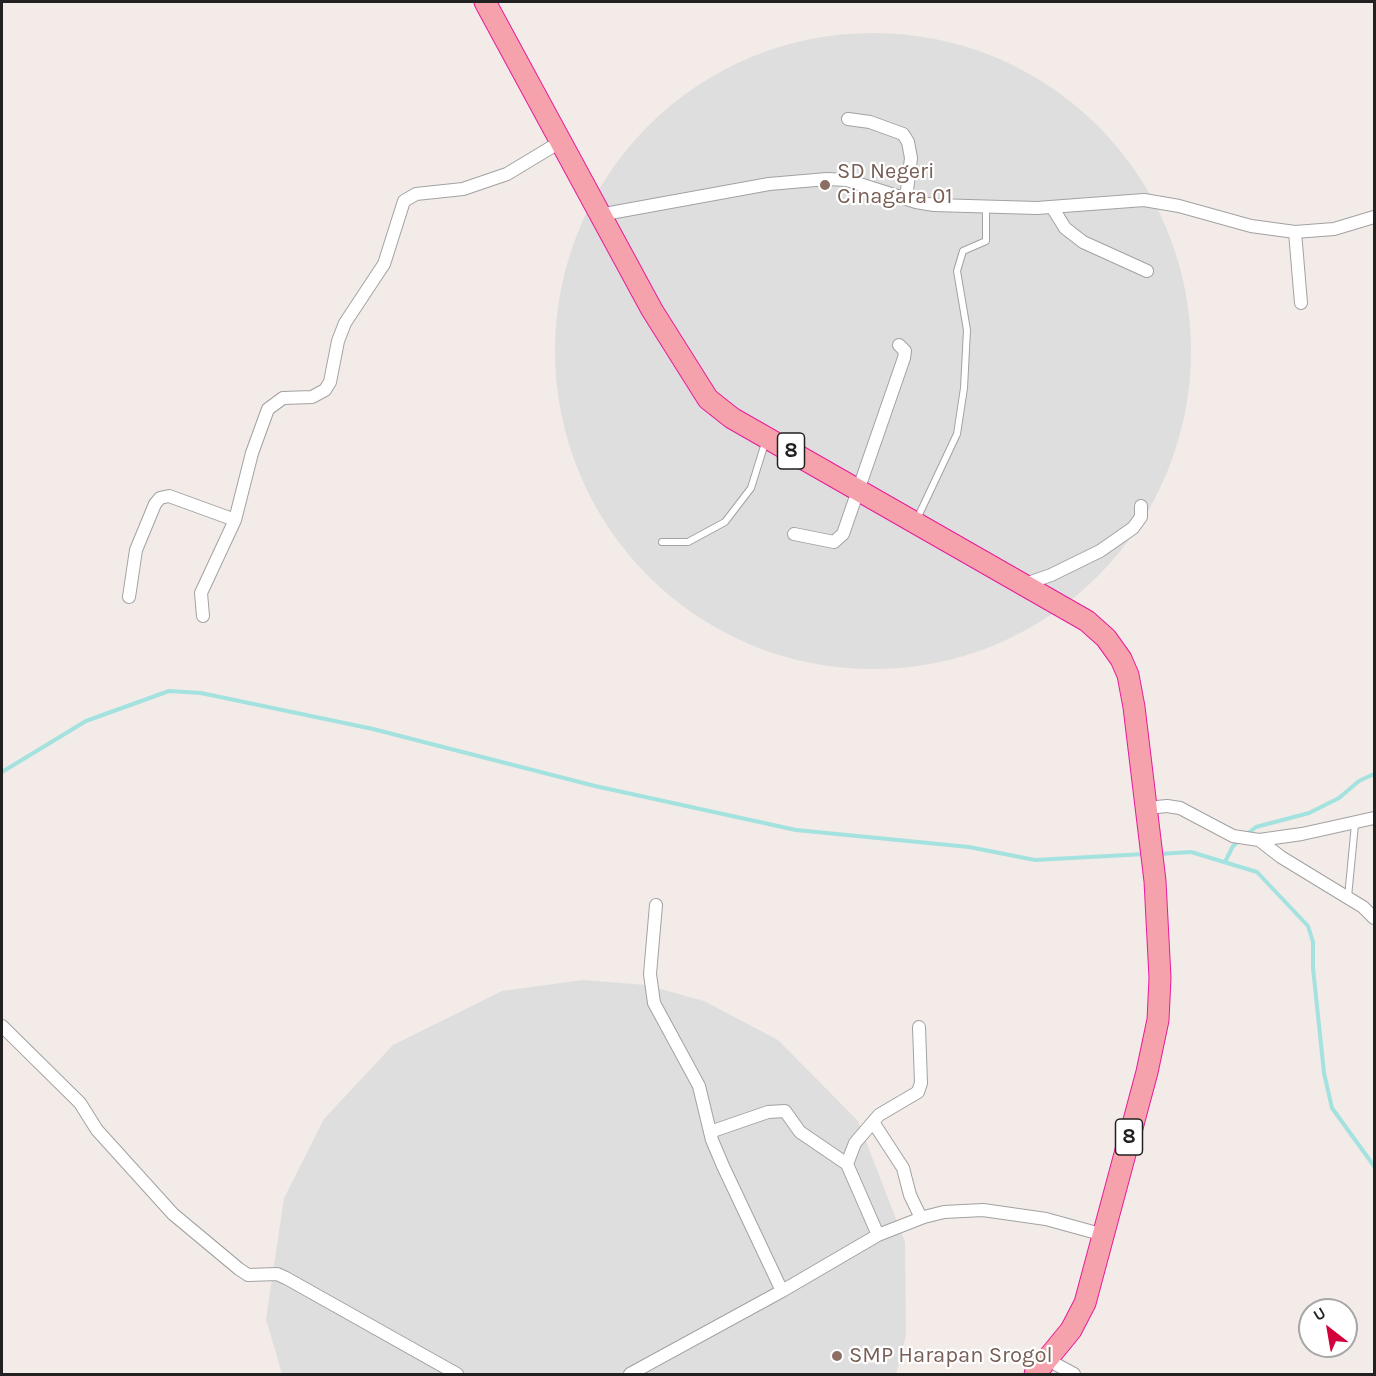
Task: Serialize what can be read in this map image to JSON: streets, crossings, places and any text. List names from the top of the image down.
{
  "streets": {
    "highway": ["8"]
  },
  "places": ["SD Negeri Cinagara 01", "SMP Harapan Srogol"],
  "north": "top left"
}
